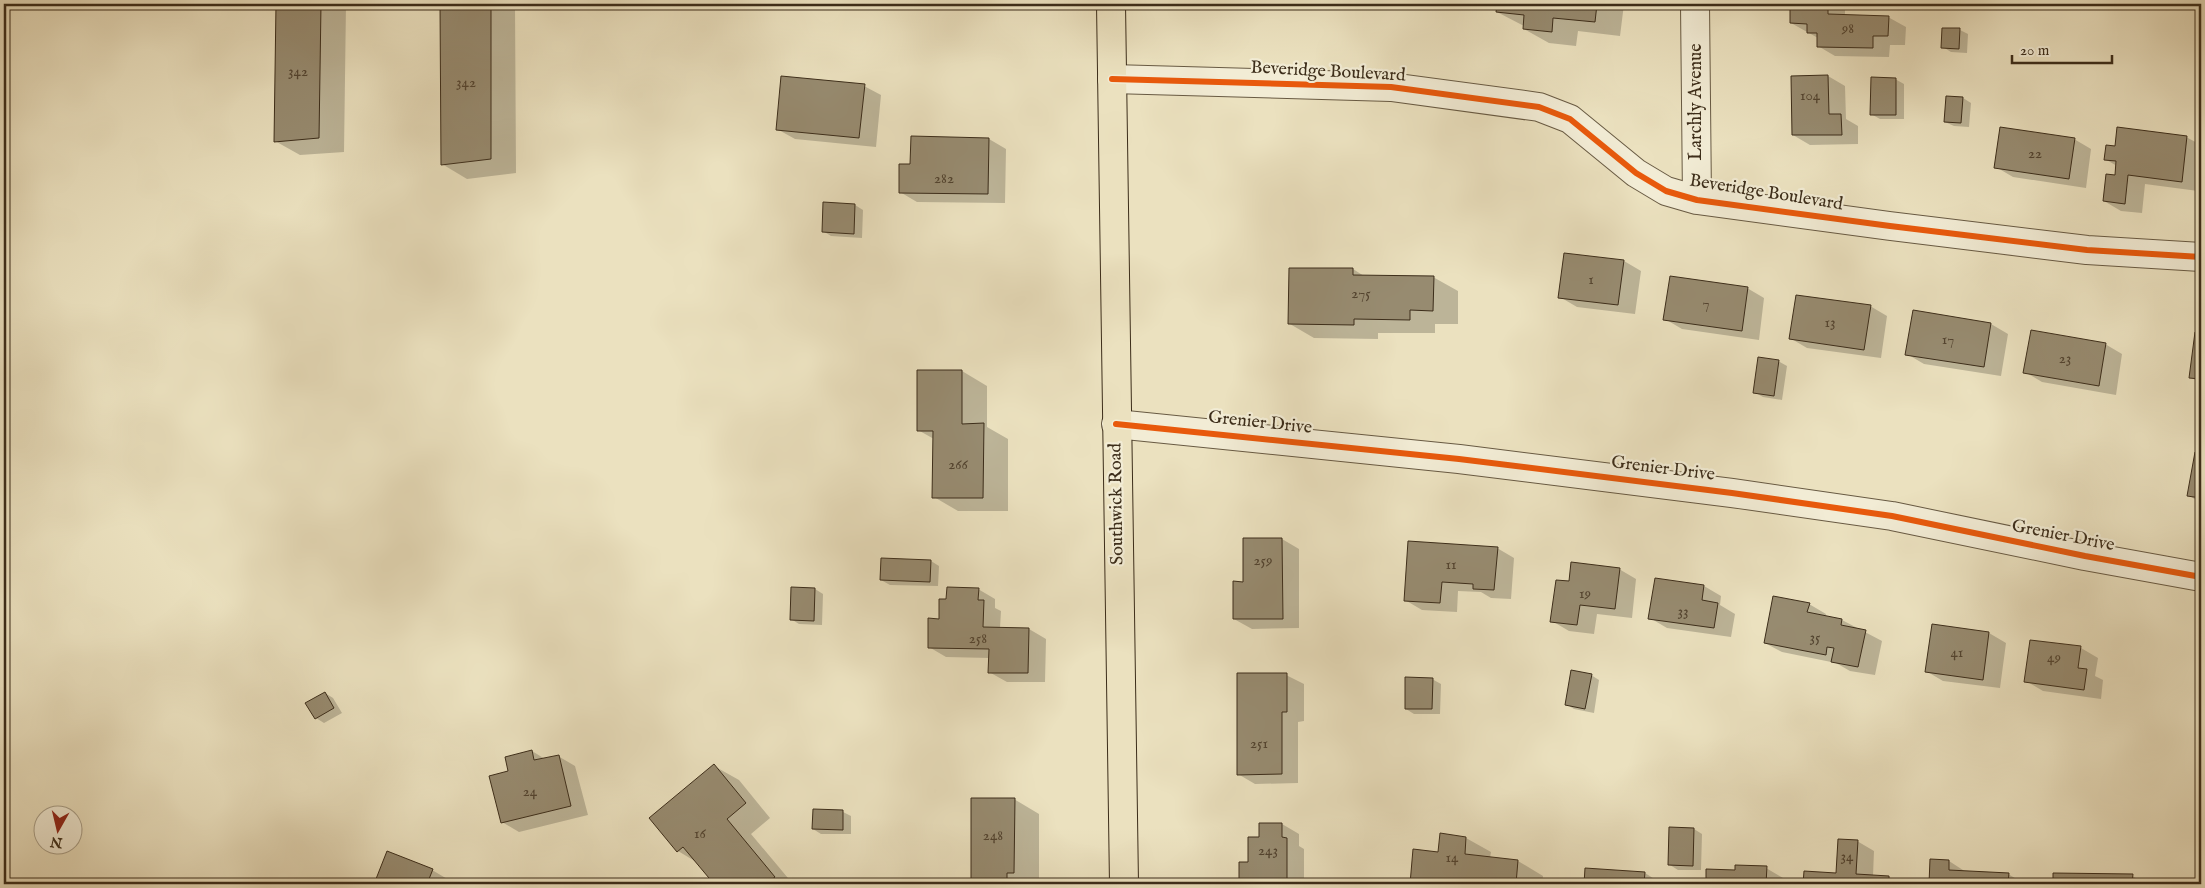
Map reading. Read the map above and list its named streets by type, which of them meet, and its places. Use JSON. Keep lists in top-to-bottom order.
{
  "streets": {
    "highway": ["Southwick Road"],
    "street": ["Beveridge Boulevard", "Larchly Avenue", "Grenier Drive"]
  },
  "crossings": [
    ["Beveridge Boulevard", "Larchly Avenue"],
    ["Beveridge Boulevard", "Southwick Road"],
    ["Grenier Drive", "Southwick Road"]
  ],
  "house_numbers": [
    "98",
    "342",
    "342",
    "104",
    "22",
    "282",
    "1",
    "275",
    "7",
    "13",
    "17",
    "23",
    "266",
    "259",
    "11",
    "19",
    "33",
    "35",
    "258",
    "41",
    "49",
    "251",
    "24",
    "16",
    "248",
    "243",
    "34",
    "14"
  ],
  "scale_bar": "20 m",
  "north": "bottom"
}
